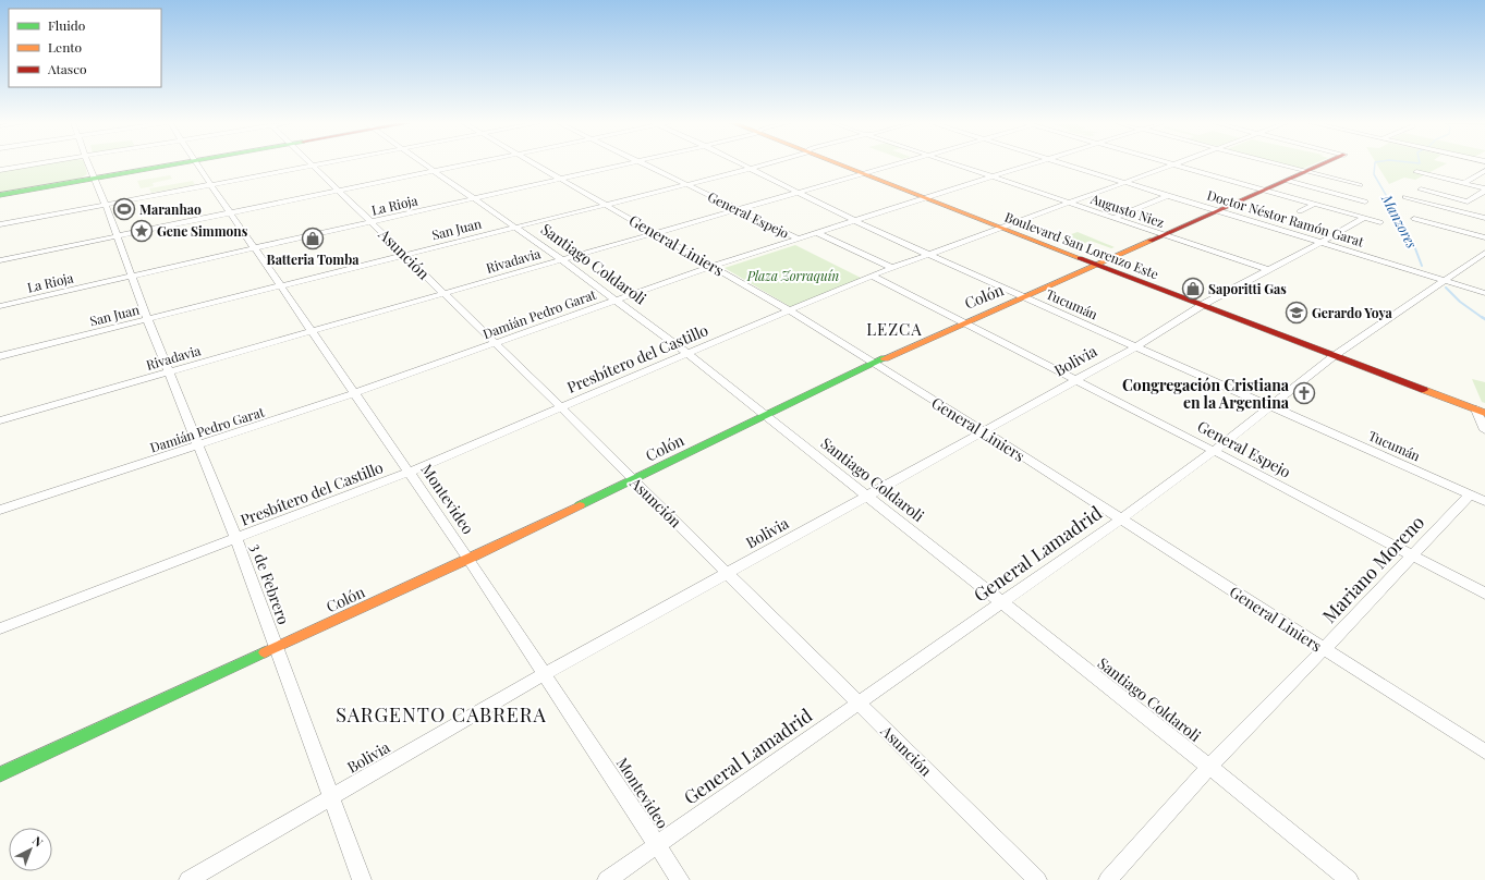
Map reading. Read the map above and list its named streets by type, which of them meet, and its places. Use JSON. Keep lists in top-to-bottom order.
{
  "streets": {
    "street": [
      "La Rioja",
      "Augusto Niez",
      "General Espejo",
      "Doctor Néstor Ramón Garat",
      "San Juan",
      "General Liniers",
      "Boulevard San Lorenzo Este",
      "Asunción",
      "Rivadavia",
      "Santiago Coldaroli",
      "Colón",
      "Tucumán",
      "Damián Pedro Garat",
      "Presbítero del Castillo",
      "Bolivia",
      "Montevideo",
      "General Lamadrid",
      "Mariano Moreno",
      "3 de Febrero"
    ]
  },
  "crossings": [
    ["La Rioja", "General Liniers"],
    ["La Rioja", "Asunción"],
    ["La Rioja", "Santiago Coldaroli"],
    ["La Rioja", "Montevideo"],
    ["La Rioja", "3 de Febrero"],
    ["Augusto Niez", "Colón"],
    ["Augusto Niez", "Damián Pedro Garat"],
    ["Augusto Niez", "Presbítero del Castillo"],
    ["Augusto Niez", "Bolivia"],
    ["General Espejo", "San Juan"],
    ["General Espejo", "Rivadavia"],
    ["General Espejo", "Colón"],
    ["General Espejo", "Damián Pedro Garat"],
    ["General Espejo", "Presbítero del Castillo"],
    ["General Espejo", "Bolivia"],
    ["General Espejo", "General Lamadrid"],
    ["General Espejo", "Mariano Moreno"],
    ["Doctor Néstor Ramón Garat", "Colón"],
    ["Doctor Néstor Ramón Garat", "Presbítero del Castillo"],
    ["Doctor Néstor Ramón Garat", "Bolivia"],
    ["Doctor Néstor Ramón Garat", "General Lamadrid"],
    ["San Juan", "General Liniers"],
    ["San Juan", "Asunción"],
    ["San Juan", "Santiago Coldaroli"],
    ["San Juan", "Tucumán"],
    ["San Juan", "Montevideo"],
    ["San Juan", "3 de Febrero"],
    ["General Liniers", "Rivadavia"],
    ["General Liniers", "Colón"],
    ["General Liniers", "Damián Pedro Garat"],
    ["General Liniers", "Presbítero del Castillo"],
    ["General Liniers", "Bolivia"],
    ["General Liniers", "General Lamadrid"],
    ["General Liniers", "Mariano Moreno"],
    ["Boulevard San Lorenzo Este", "Rivadavia"],
    ["Boulevard San Lorenzo Este", "Colón"],
    ["Boulevard San Lorenzo Este", "Damián Pedro Garat"],
    ["Boulevard San Lorenzo Este", "Presbítero del Castillo"],
    ["Boulevard San Lorenzo Este", "Bolivia"],
    ["Boulevard San Lorenzo Este", "General Lamadrid"],
    ["Asunción", "Rivadavia"],
    ["Asunción", "Colón"],
    ["Asunción", "Damián Pedro Garat"],
    ["Asunción", "Presbítero del Castillo"],
    ["Asunción", "Bolivia"],
    ["Asunción", "General Lamadrid"],
    ["Rivadavia", "Santiago Coldaroli"],
    ["Rivadavia", "Tucumán"],
    ["Rivadavia", "Montevideo"],
    ["Rivadavia", "3 de Febrero"],
    ["Santiago Coldaroli", "Colón"],
    ["Santiago Coldaroli", "Damián Pedro Garat"],
    ["Santiago Coldaroli", "Presbítero del Castillo"],
    ["Santiago Coldaroli", "Bolivia"],
    ["Santiago Coldaroli", "General Lamadrid"],
    ["Santiago Coldaroli", "Mariano Moreno"],
    ["Colón", "Tucumán"],
    ["Colón", "Montevideo"],
    ["Colón", "3 de Febrero"],
    ["Tucumán", "Damián Pedro Garat"],
    ["Tucumán", "Presbítero del Castillo"],
    ["Tucumán", "Bolivia"],
    ["Tucumán", "General Lamadrid"],
    ["Tucumán", "Mariano Moreno"],
    ["Damián Pedro Garat", "Montevideo"],
    ["Damián Pedro Garat", "3 de Febrero"],
    ["Presbítero del Castillo", "Montevideo"],
    ["Presbítero del Castillo", "3 de Febrero"],
    ["Bolivia", "Montevideo"],
    ["Bolivia", "3 de Febrero"],
    ["Montevideo", "General Lamadrid"]
  ],
  "districts": ["LEZCA", "SARGENTO CABRERA"],
  "water": ["Manzores"],
  "parks": ["Plaza Zorraquín"],
  "places": {
    "sports": ["Maranhao"],
    "place": ["Gene Simmons"],
    "shop": ["Batteria Tomba", "Saporitti Gas"],
    "school or university": ["Gerardo Yoya"],
    "church": ["Congregación Cristiana en la Argentina"]
  },
  "legend": ["Fluido", "Lento", "Atasco"],
  "north": "top right"
}
